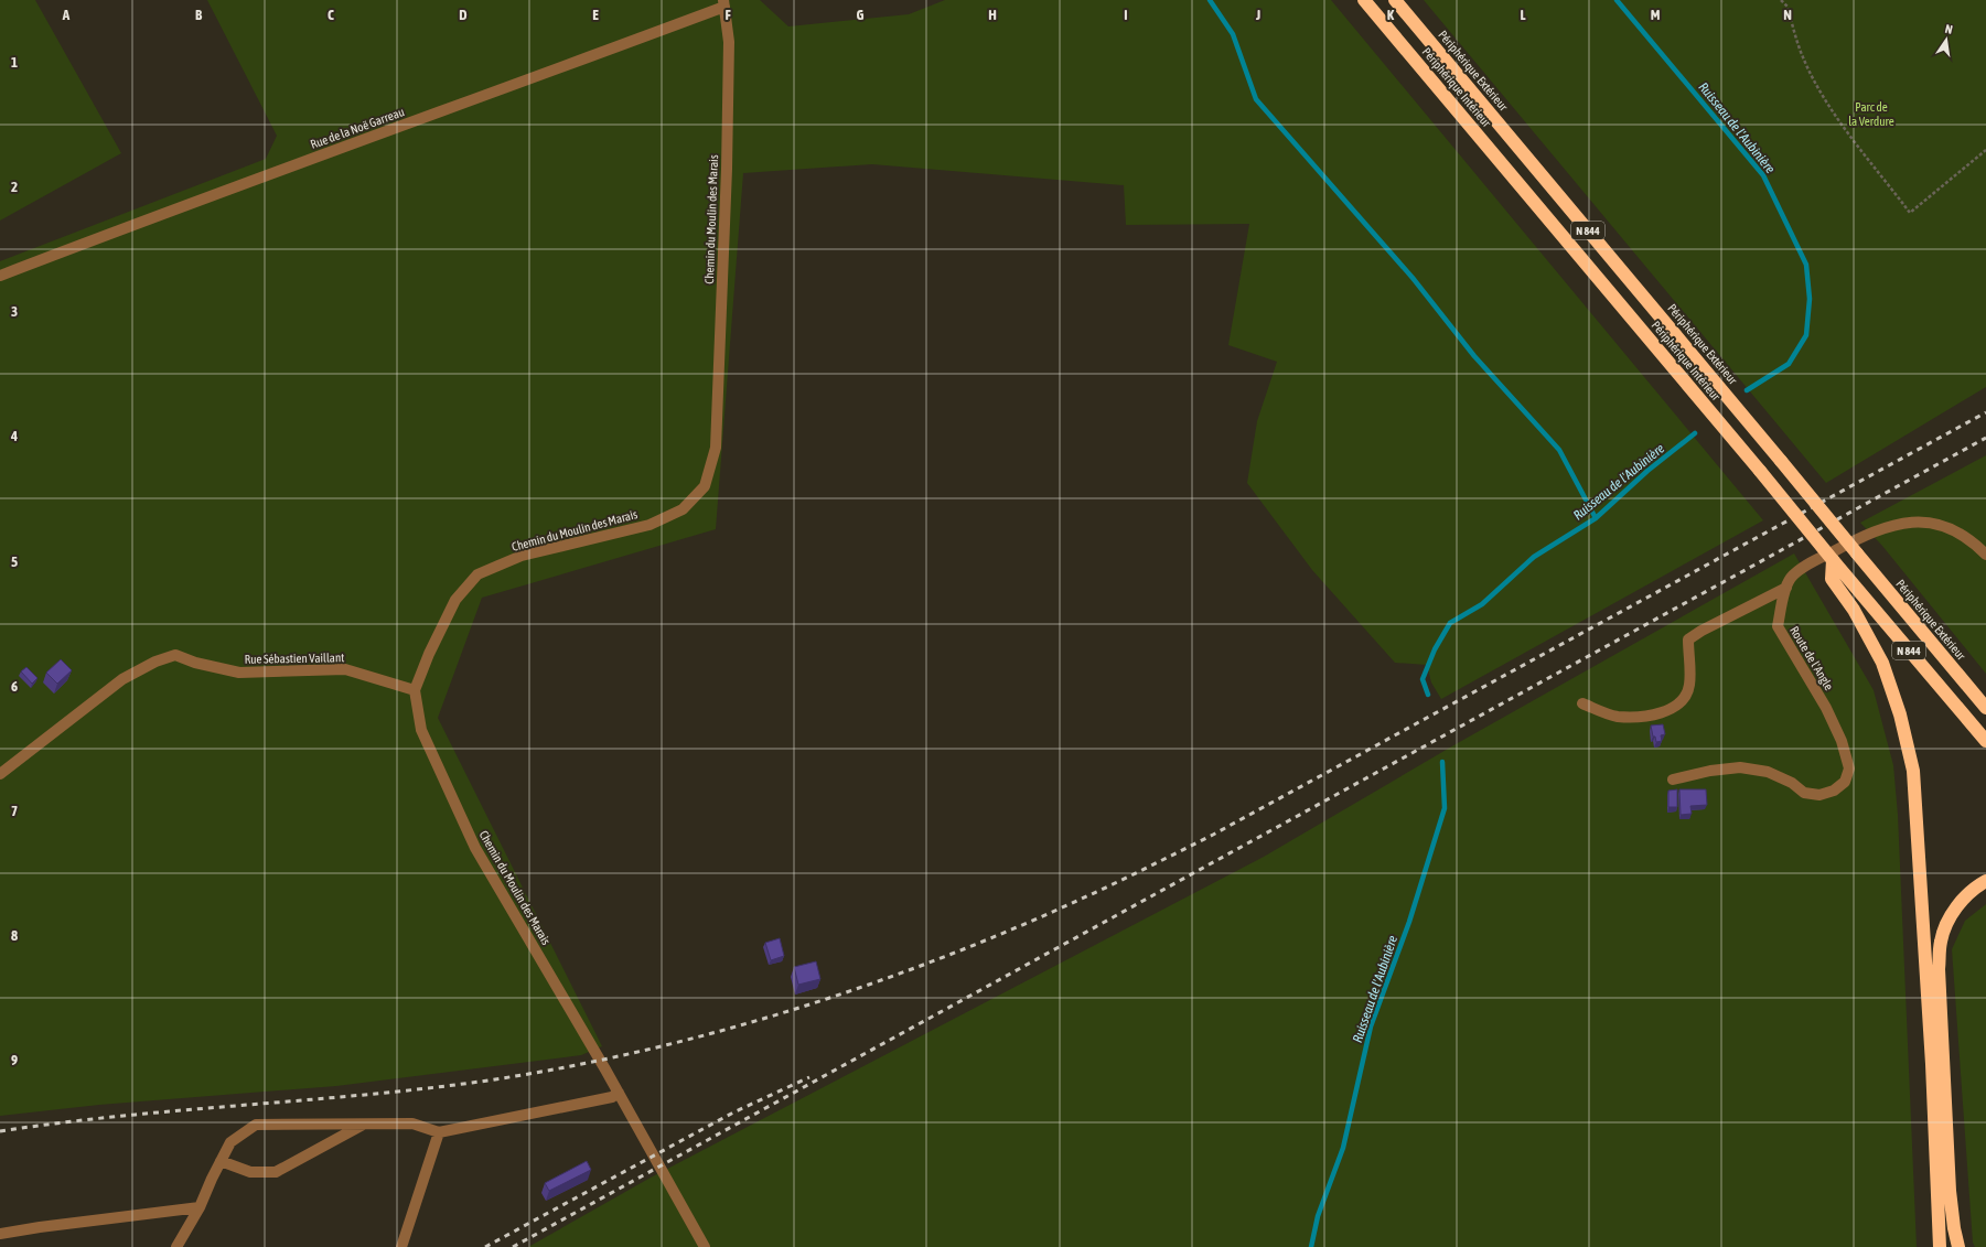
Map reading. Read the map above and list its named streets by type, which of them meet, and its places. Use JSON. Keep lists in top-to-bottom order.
{
  "streets": {
    "highway": ["Périphérique Extérieur", "Périphérique Intérieur", "N 844"],
    "street": [
      "Rue de la Noë Garreau",
      "Chemin du Moulin des Marais",
      "Rue Sébastien Vaillant",
      "Route de l'Angle"
    ]
  },
  "crossings": [
    ["Rue de la Noë Garreau", "Chemin du Moulin des Marais"],
    ["Chemin du Moulin des Marais", "Rue Sébastien Vaillant"]
  ],
  "water": ["Ruisseau de l'Aubinière"],
  "parks": ["Parc de la Verdure"],
  "north": "top",
  "grid": {
    "columns": [
      "A",
      "B",
      "C",
      "D",
      "E",
      "F",
      "G",
      "H",
      "I",
      "J",
      "K",
      "L",
      "M",
      "N"
    ],
    "rows": [
      "1",
      "2",
      "3",
      "4",
      "5",
      "6",
      "7",
      "8",
      "9"
    ]
  }
}
